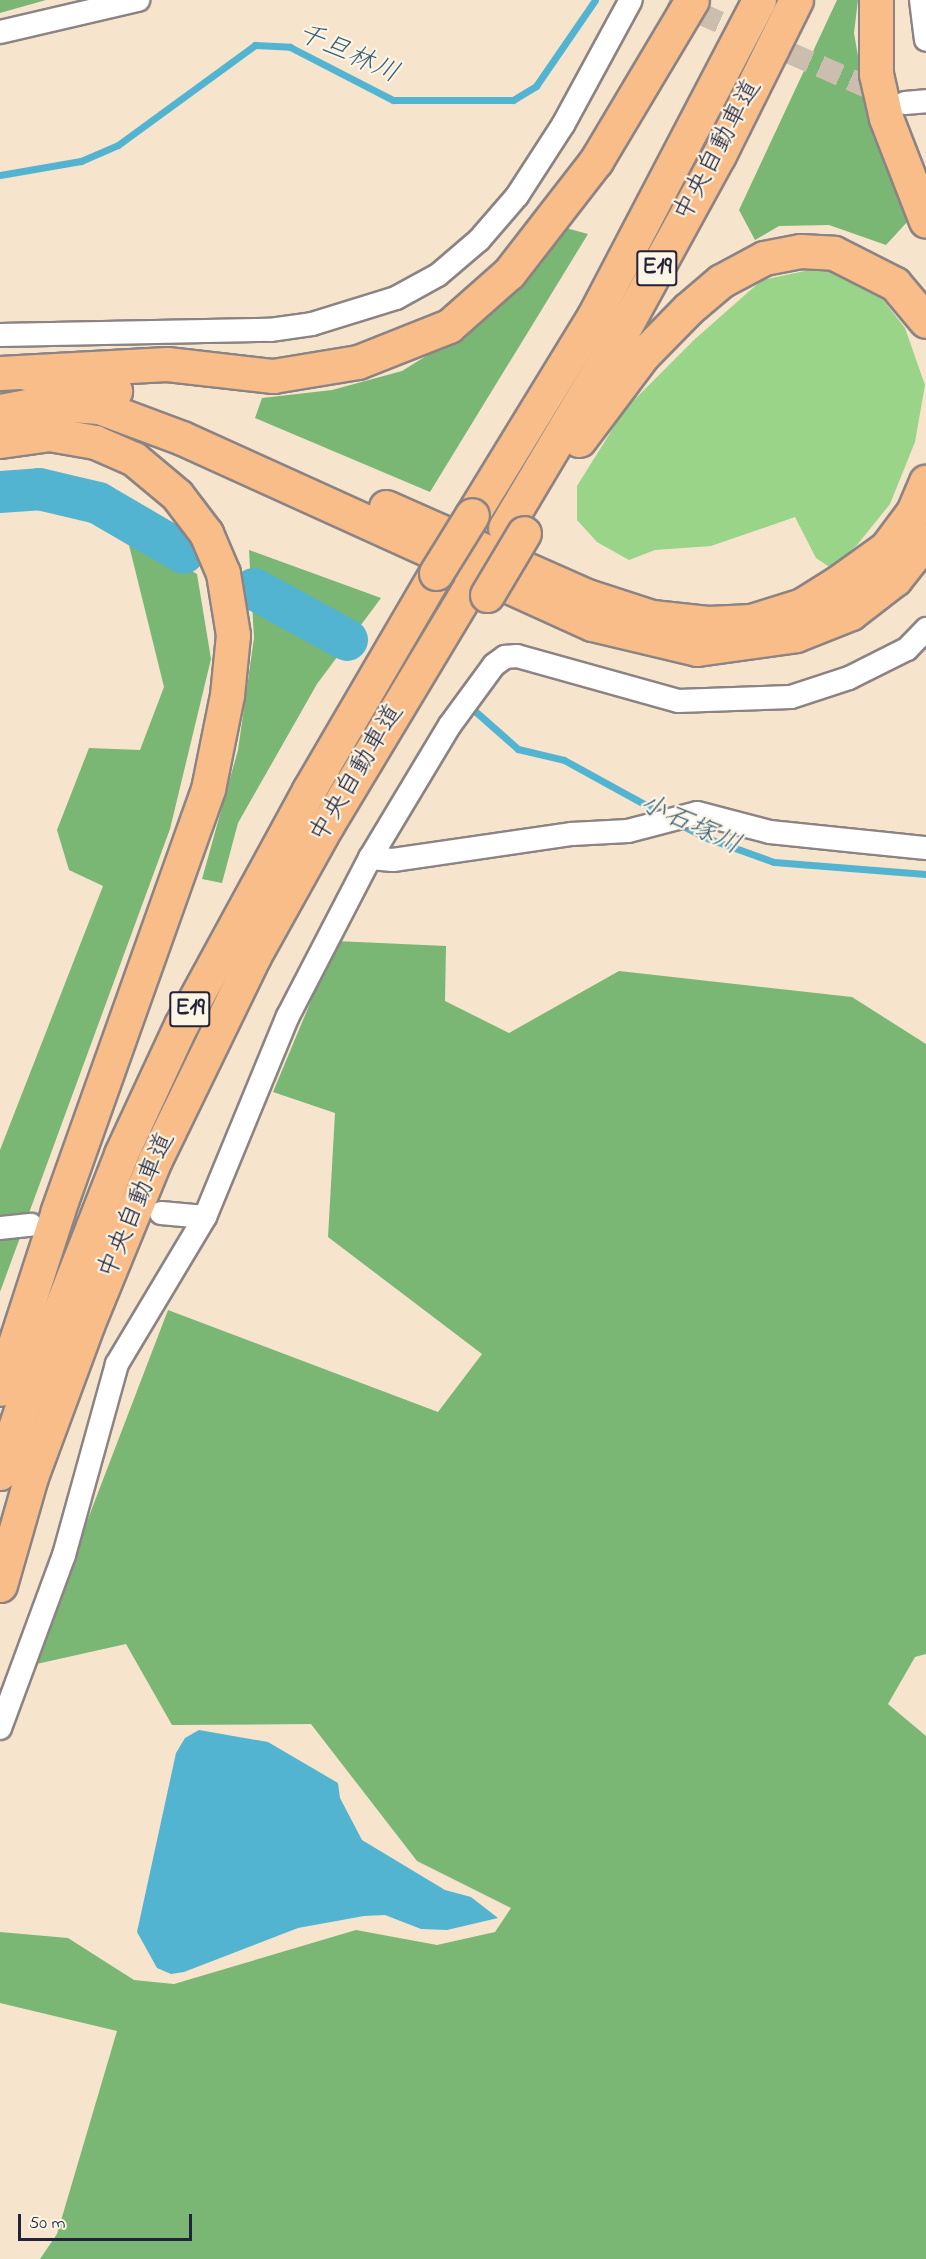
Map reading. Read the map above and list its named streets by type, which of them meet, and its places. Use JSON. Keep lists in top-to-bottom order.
{
  "streets": {
    "highway": ["中央自動車道", "E19"]
  },
  "water": ["千旦林川", "小石塚川"],
  "scale_bar": "50 m"
}
